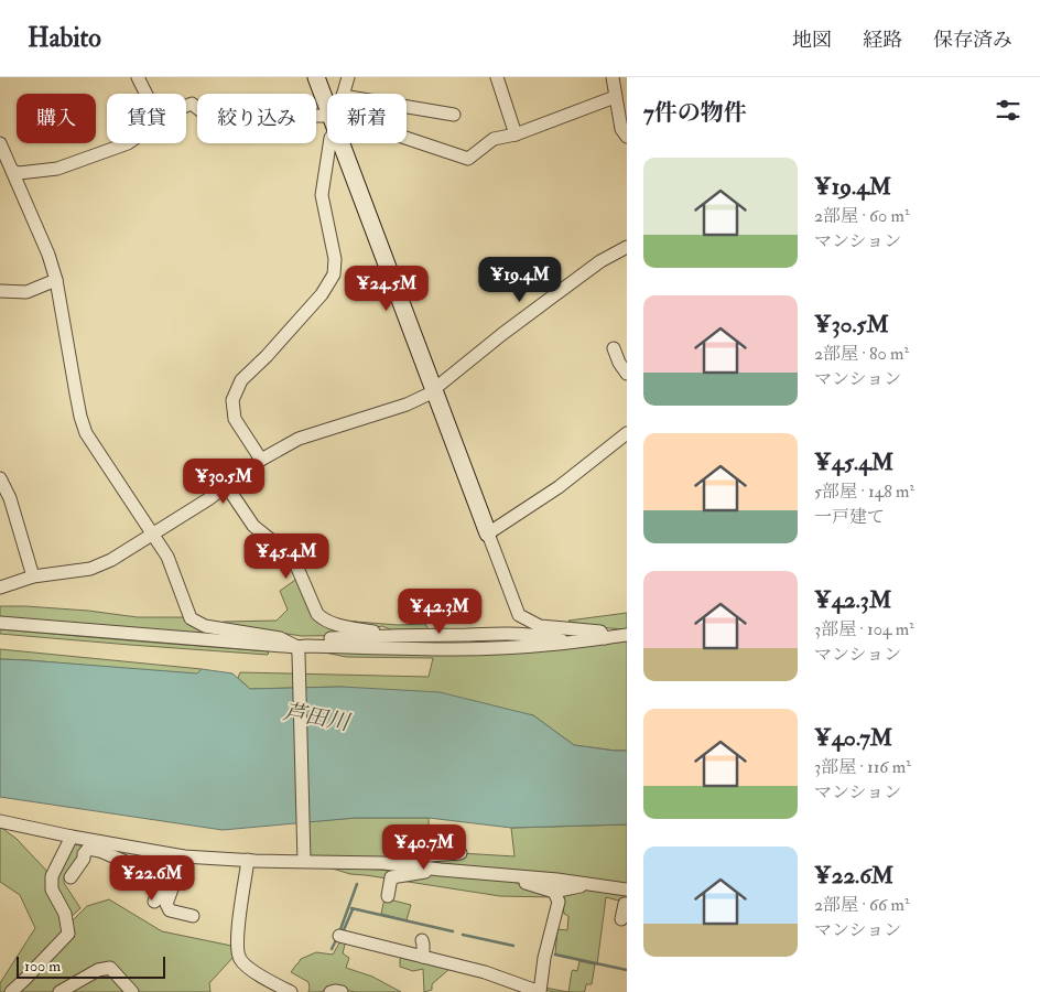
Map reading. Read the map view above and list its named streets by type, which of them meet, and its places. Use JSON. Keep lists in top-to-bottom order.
{
  "water": ["芦田川"],
  "scale_bar": "100 m",
  "page": {
    "header": "Habito",
    "nav": ["地図", "経路", "保存済み"],
    "heading": "7件の物件",
    "chip": [
      "購入",
      "賃貸",
      "絞り込み",
      "新着"
    ],
    "list": [
      {
        "name": "¥19.4M",
        "note": "2部屋 · 60 m² · マンション"
      },
      {
        "name": "¥30.5M",
        "note": "2部屋 · 80 m² · マンション"
      },
      {
        "name": "¥45.4M",
        "note": "5部屋 · 148 m² · 一戸建て"
      },
      {
        "name": "¥42.3M",
        "note": "3部屋 · 104 m² · マンション"
      },
      {
        "name": "¥40.7M",
        "note": "3部屋 · 116 m² · マンション"
      },
      {
        "name": "¥22.6M",
        "note": "2部屋 · 66 m² · マンション"
      }
    ],
    "price": [
      "¥19.4M",
      "¥24.5M",
      "¥30.5M",
      "¥45.4M",
      "¥42.3M",
      "¥40.7M",
      "¥22.6M"
    ],
    "scale": "100 m"
  }
}
